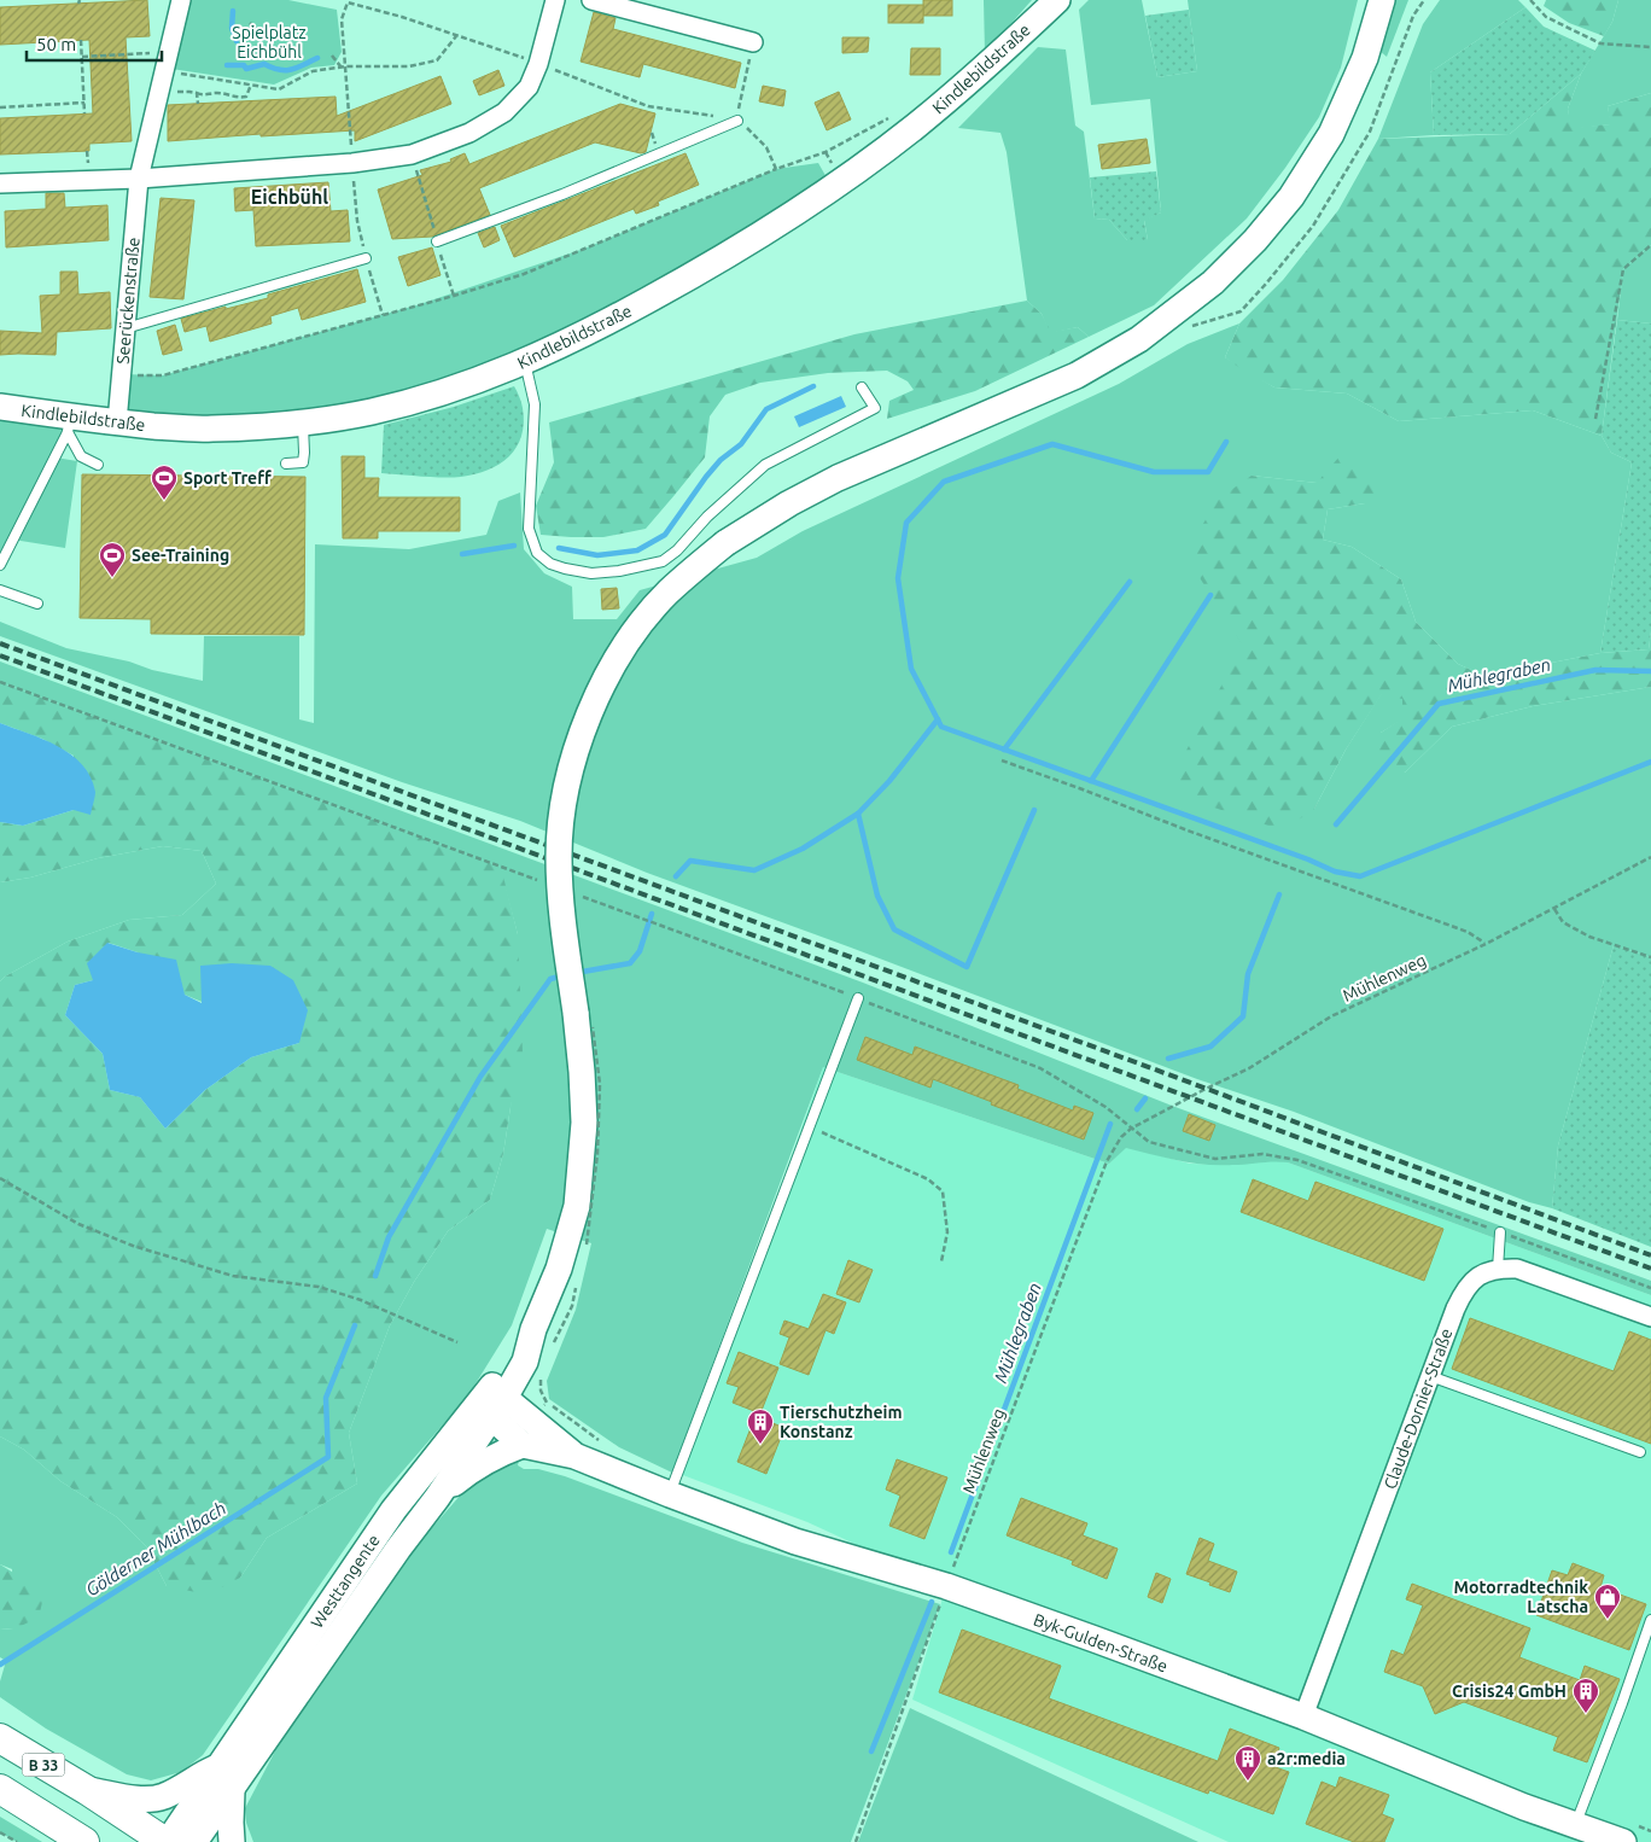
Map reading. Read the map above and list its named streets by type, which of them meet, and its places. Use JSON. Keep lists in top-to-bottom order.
{
  "streets": {
    "main road": [
      "Kindlebildstraße",
      "Westtangente",
      "Byk-Gulden-Straße",
      "B 33"
    ],
    "street": ["Seerückenstraße", "Claude-Dornier-Straße"],
    "path": ["Mühlenweg"]
  },
  "crossings": [
    ["Kindlebildstraße", "Seerückenstraße"],
    ["Mühlenweg", "Byk-Gulden-Straße"],
    ["Claude-Dornier-Straße", "Byk-Gulden-Straße"],
    ["Westtangente", "Byk-Gulden-Straße"],
    ["Westtangente", "B 33"]
  ],
  "districts": ["Eichbühl"],
  "water": ["Mühlegraben", "Gölderner Mühlbach"],
  "parks": ["Spielplatz Eichbühl"],
  "places": {
    "sports": ["Sport Treff", "See-Training"],
    "building": ["Tierschutzheim Konstanz", "Crisis24 GmbH", "a2r:media"],
    "shop": ["Motorradtechnik Latscha"]
  },
  "scale_bar": "50 m"
}
